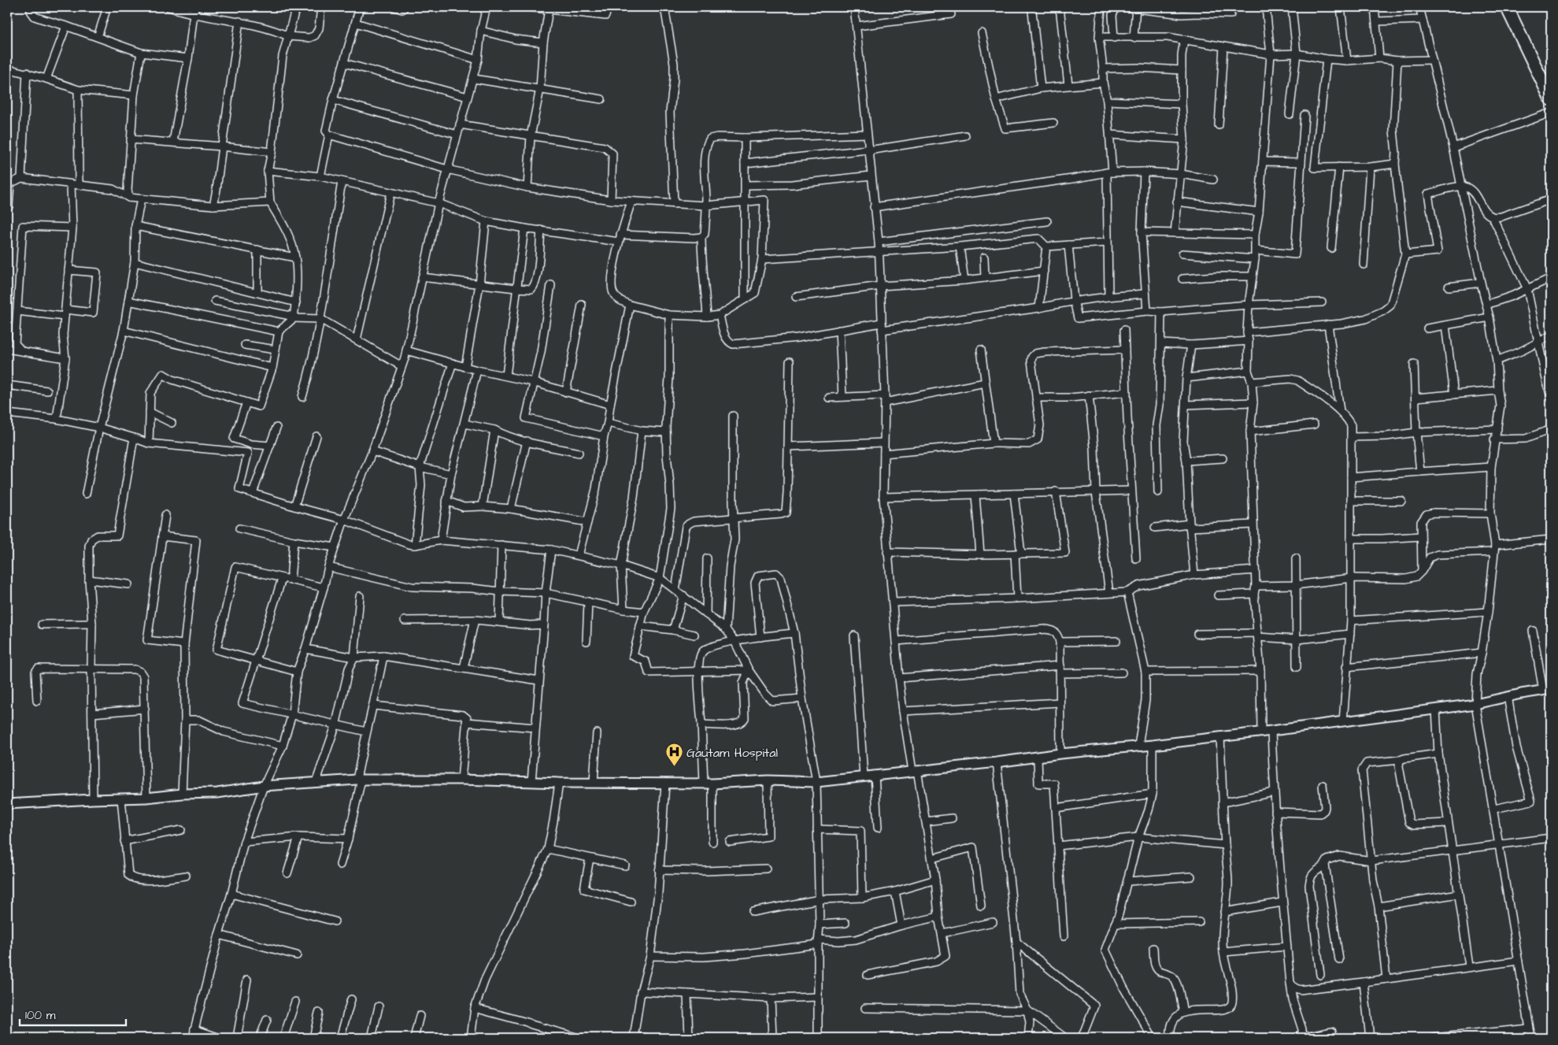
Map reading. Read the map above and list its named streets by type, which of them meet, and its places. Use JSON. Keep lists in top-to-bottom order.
{
  "places": {
    "hospital": ["Gautam Hospital"]
  },
  "scale_bar": "100 m"
}
